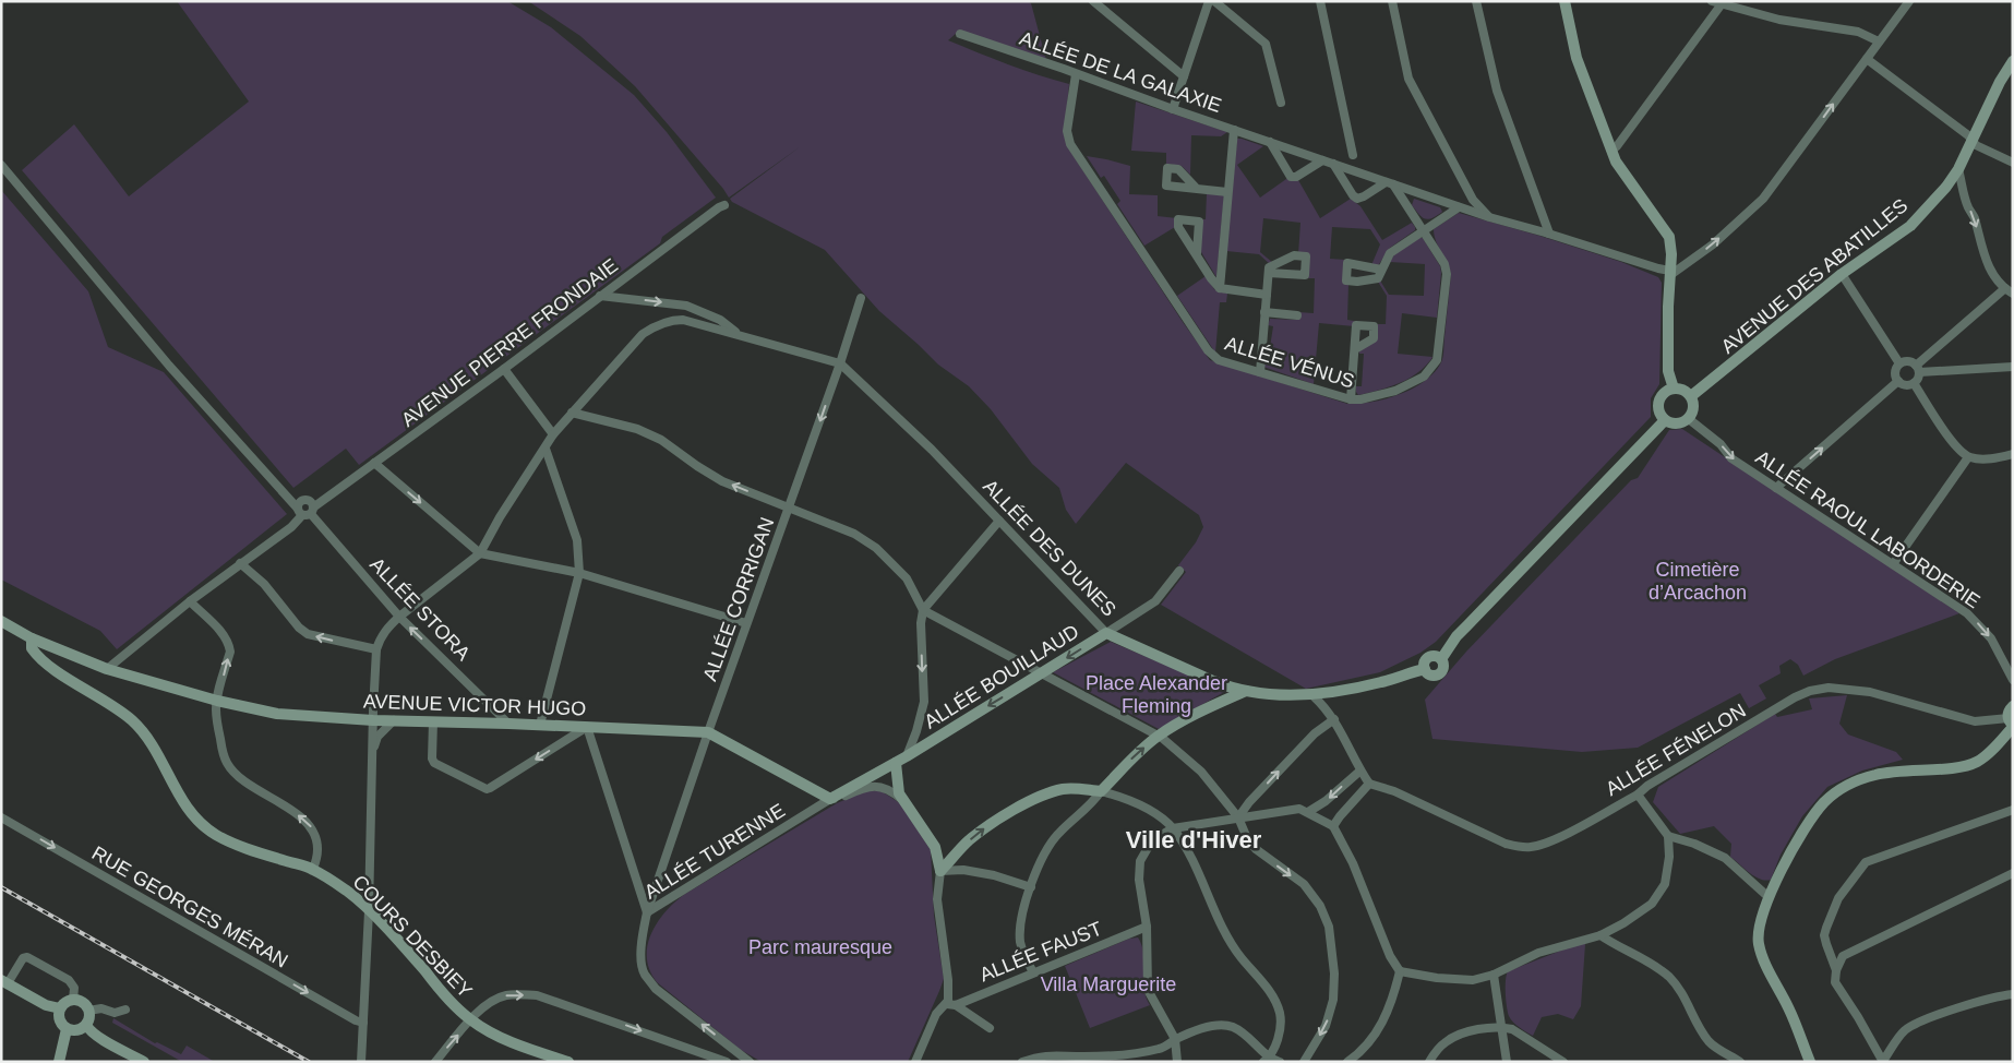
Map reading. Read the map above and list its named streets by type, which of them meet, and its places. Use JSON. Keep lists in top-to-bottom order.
{
  "streets": {
    "street": [
      "ALLÉE DE LA GALAXIE",
      "AVENUE DES ABATILLES",
      "AVENUE PIERRE FRONDAIE",
      "ALLÉE VÉNUS",
      "ALLÉE RAOUL LABORDERIE",
      "ALLÉE DES DUNES",
      "ALLÉE CORRIGAN",
      "ALLÉE STORA",
      "ALLÉE BOUILLAUD",
      "AVENUE VICTOR HUGO",
      "ALLÉE FÉNELON",
      "ALLÉE TURENNE",
      "RUE GEORGES MÉRAN",
      "COURS DESBIEY",
      "ALLÉE FAUST"
    ]
  },
  "crossings": [
    ["ALLÉE DE LA GALAXIE", "ALLÉE VÉNUS"],
    ["AVENUE DES ABATILLES", "ALLÉE RAOUL LABORDERIE"],
    ["AVENUE DES ABATILLES", "ALLÉE DES DUNES"],
    ["AVENUE PIERRE FRONDAIE", "ALLÉE STORA"],
    ["AVENUE PIERRE FRONDAIE", "AVENUE VICTOR HUGO"],
    ["ALLÉE RAOUL LABORDERIE", "ALLÉE DES DUNES"],
    ["ALLÉE DES DUNES", "ALLÉE CORRIGAN"],
    ["ALLÉE DES DUNES", "ALLÉE BOUILLAUD"],
    ["ALLÉE CORRIGAN", "AVENUE VICTOR HUGO"],
    ["ALLÉE CORRIGAN", "ALLÉE TURENNE"],
    ["ALLÉE STORA", "AVENUE VICTOR HUGO"],
    ["ALLÉE BOUILLAUD", "AVENUE VICTOR HUGO"],
    ["ALLÉE BOUILLAUD", "ALLÉE TURENNE"],
    ["AVENUE VICTOR HUGO", "ALLÉE TURENNE"],
    ["AVENUE VICTOR HUGO", "COURS DESBIEY"]
  ],
  "one_way": [
    "ALLÉE RAOUL LABORDERIE",
    "ALLÉE BOUILLAUD",
    "ALLÉE TURENNE",
    "RUE GEORGES MÉRAN"
  ],
  "districts": ["Ville d'Hiver"],
  "parks": [
    "Cimetière d’Arcachon",
    "Place Alexander Fleming",
    "Parc mauresque",
    "Villa Marguerite"
  ]
}
